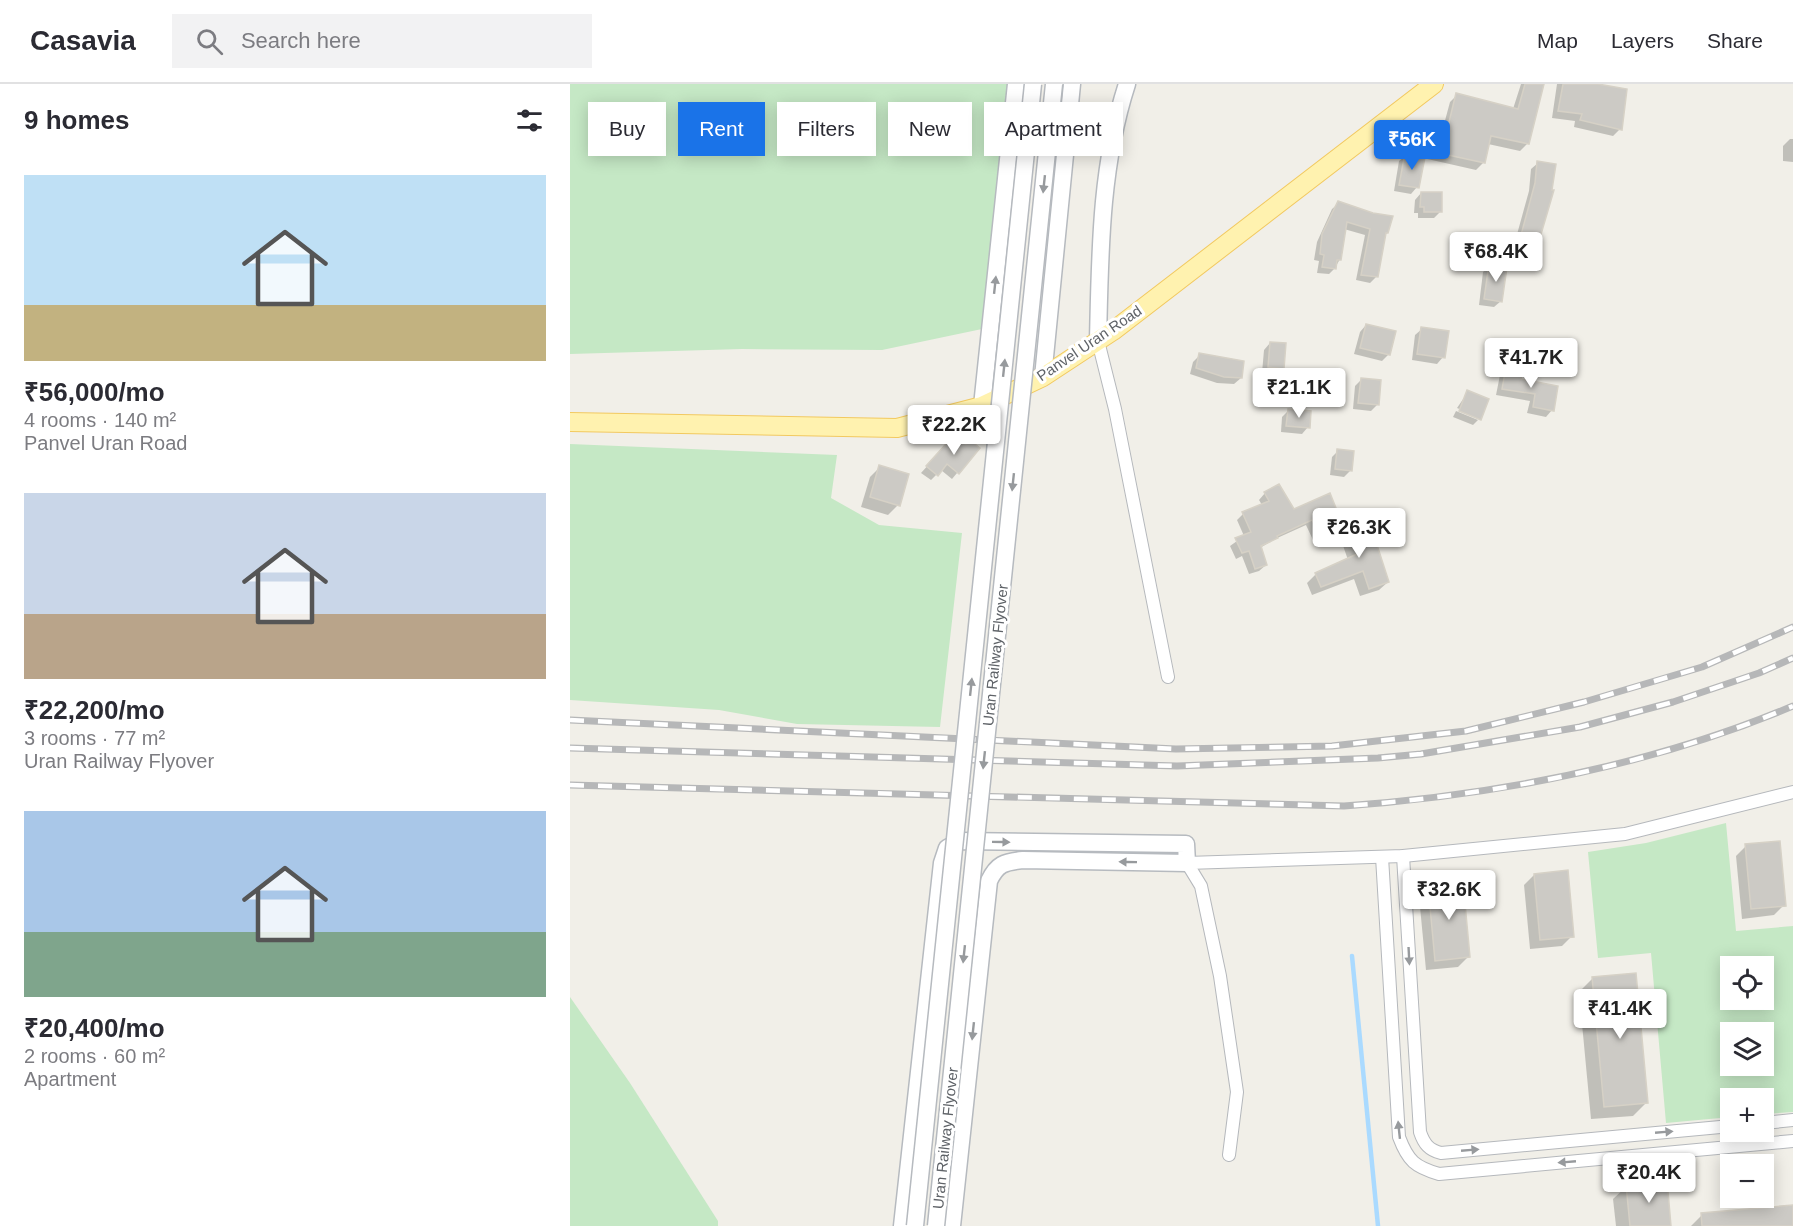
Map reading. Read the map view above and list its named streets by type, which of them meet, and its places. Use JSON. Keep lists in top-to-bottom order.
{
  "streets": {
    "main road": ["Panvel Uran Road", "Uran Railway Flyover"]
  },
  "page": {
    "header": "Casavia",
    "search": "Search here",
    "nav": ["Map", "Layers", "Share"],
    "heading": "9 homes",
    "chip": [
      "Buy",
      "Rent",
      "Filters",
      "New",
      "Apartment"
    ],
    "price": [
      "₹56K",
      "₹68.4K",
      "₹41.7K",
      "₹21.1K",
      "₹22.2K",
      "₹26.3K",
      "₹32.6K",
      "₹41.4K",
      "₹20.4K"
    ],
    "list": [
      {
        "name": "₹56,000/mo",
        "note": "4 rooms · 140 m² · Panvel Uran Road"
      },
      {
        "name": "₹22,200/mo",
        "note": "3 rooms · 77 m² · Uran Railway Flyover"
      },
      {
        "name": "₹20,400/mo",
        "note": "2 rooms · 60 m² · Apartment"
      }
    ],
    "map_buttons": ["+", "−"]
  }
}
